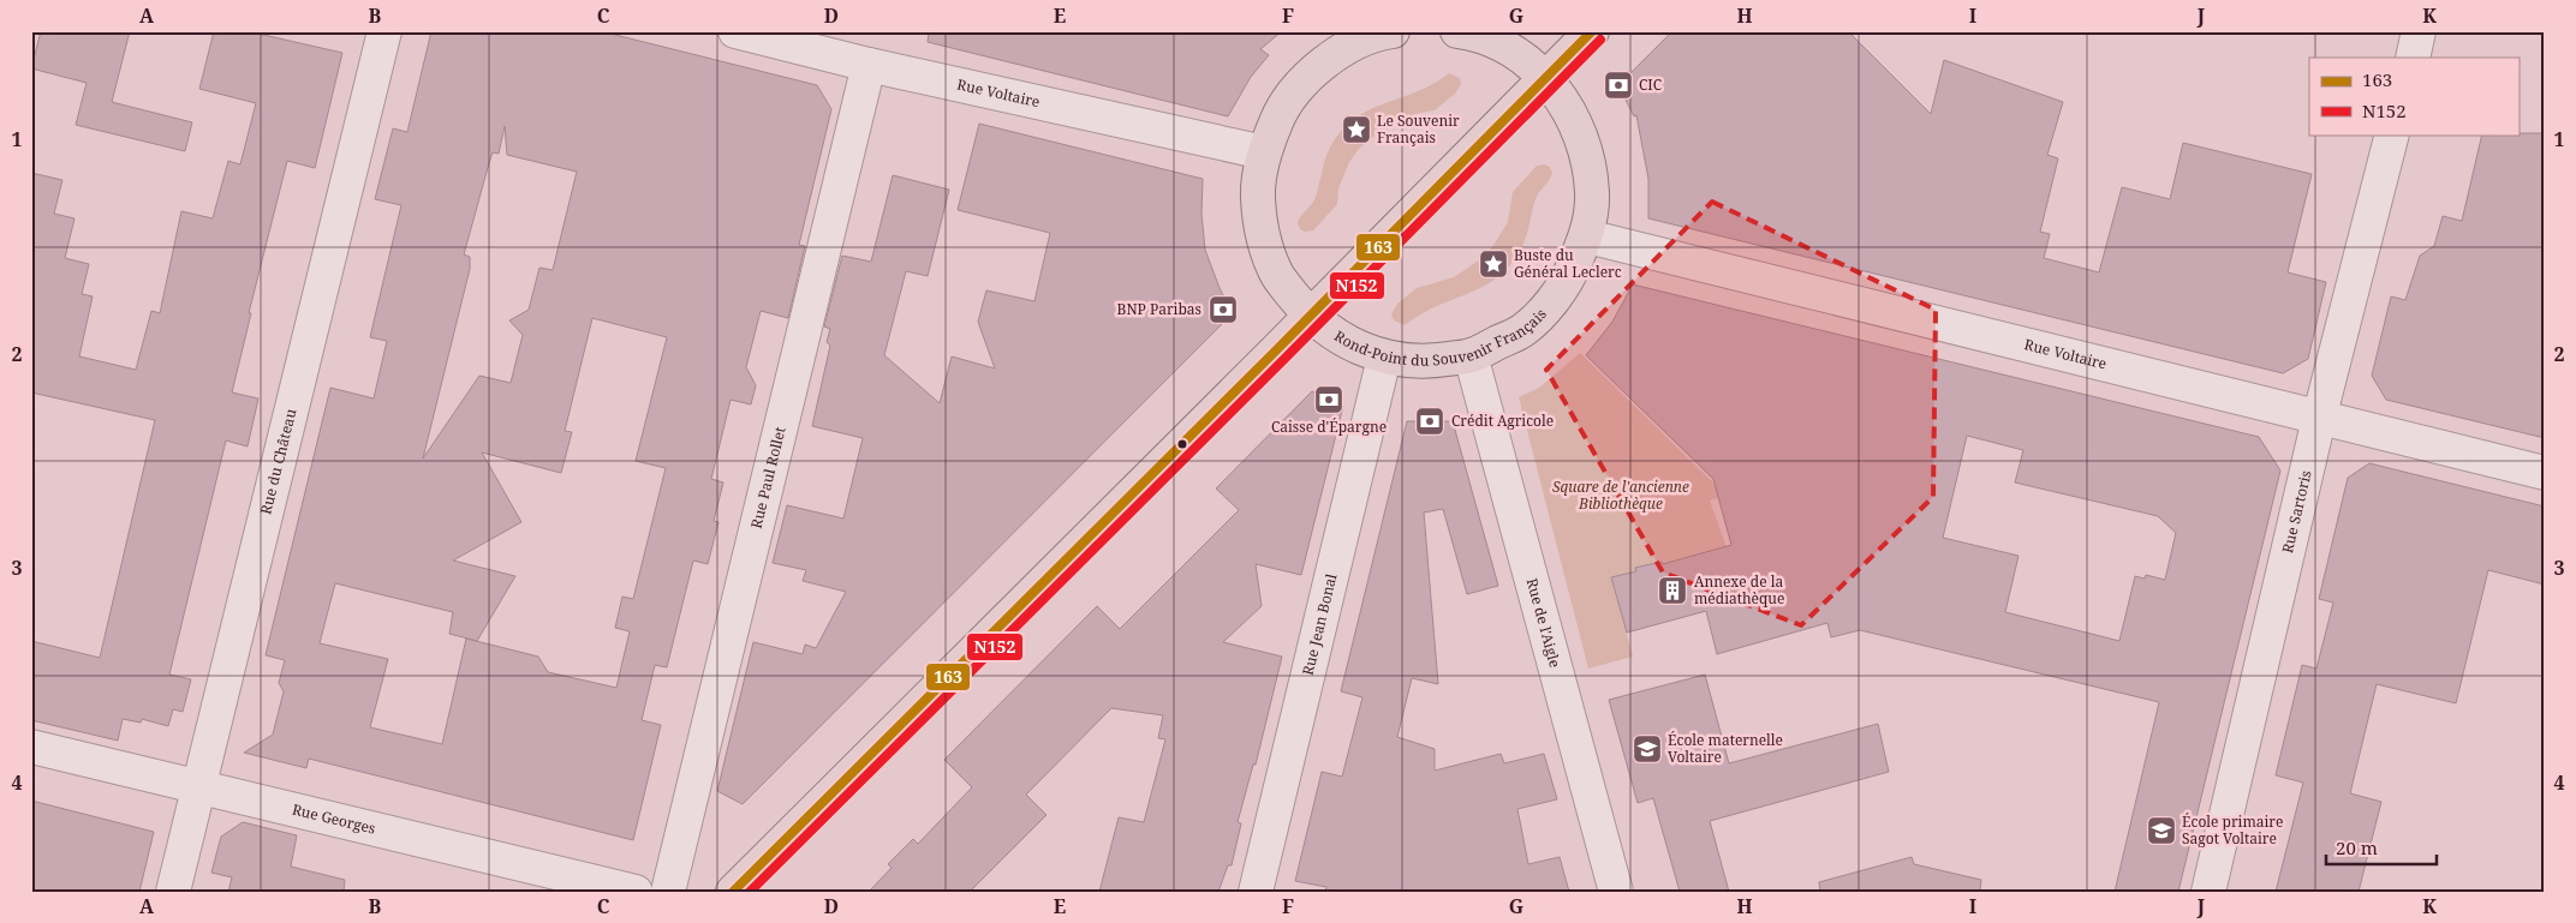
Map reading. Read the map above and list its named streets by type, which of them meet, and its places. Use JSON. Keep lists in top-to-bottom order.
{
  "streets": {
    "main road": ["Rond-Point du Souvenir Français"],
    "street": [
      "Rue Voltaire",
      "Rue du Château",
      "Rue Paul Rollet",
      "Rue Sartoris",
      "Rue Jean Bonal",
      "Rue de l'Aigle",
      "Rue Georges"
    ]
  },
  "crossings": [
    ["Rue Voltaire", "Rond-Point du Souvenir Français"],
    ["Rue Voltaire", "Rue Paul Rollet"],
    ["Rue Voltaire", "Rue Sartoris"],
    ["Rond-Point du Souvenir Français", "Rue Jean Bonal"],
    ["Rond-Point du Souvenir Français", "Rue de l'Aigle"],
    ["Rue du Château", "Rue Georges"]
  ],
  "parks": ["Square de l'ancienne Bibliothèque"],
  "places": {
    "bank": [
      "CIC",
      "BNP Paribas",
      "Caisse d'Épargne",
      "Crédit Agricole"
    ],
    "place": ["Le Souvenir Français", "Buste du Général Leclerc"],
    "building": ["Annexe de la médiathèque"],
    "school or university": ["École maternelle Voltaire", "École primaire Sagot Voltaire"]
  },
  "lines": ["transit line 163", "transit line N152"],
  "legend": ["163", "N152"],
  "scale_bar": "20 m",
  "grid": {
    "columns": [
      "A",
      "B",
      "C",
      "D",
      "E",
      "F",
      "G",
      "H",
      "I",
      "J",
      "K"
    ],
    "rows": [
      "1",
      "2",
      "3",
      "4"
    ]
  }
}
